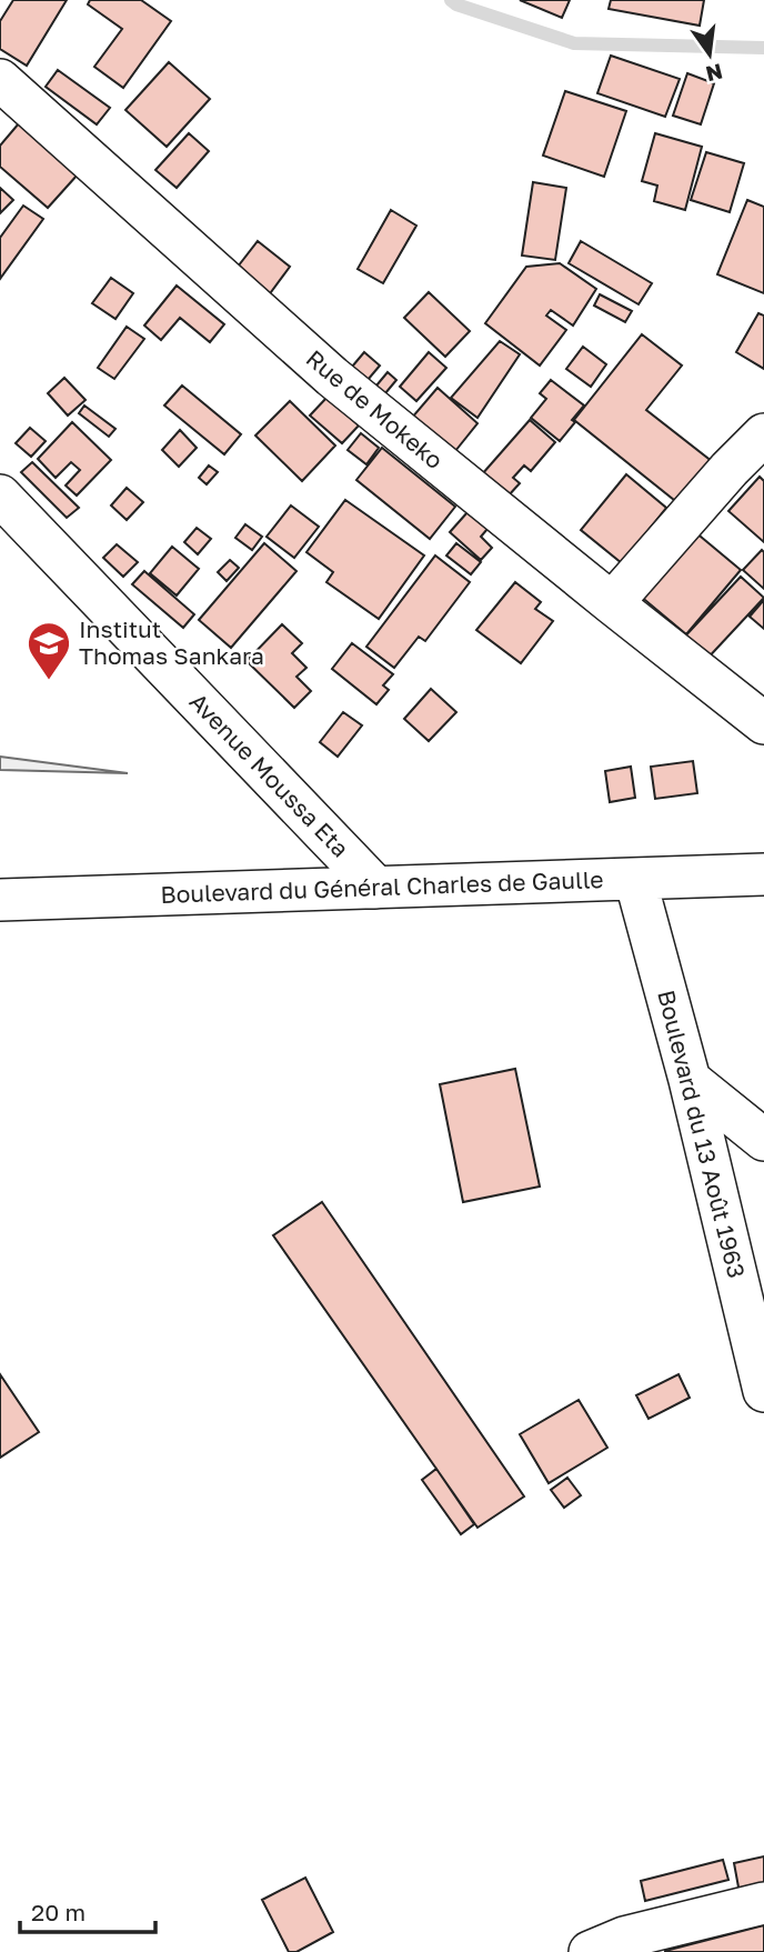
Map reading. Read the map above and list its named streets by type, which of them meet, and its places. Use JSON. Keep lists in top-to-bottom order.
{
  "streets": {
    "street": [
      "Rue de Mokeko",
      "Avenue Moussa Eta",
      "Boulevard du Général Charles de Gaulle",
      "Boulevard du 13 Août 1963"
    ]
  },
  "crossings": [
    ["Avenue Moussa Eta", "Boulevard du Général Charles de Gaulle"],
    ["Boulevard du Général Charles de Gaulle", "Boulevard du 13 Août 1963"]
  ],
  "places": {
    "school or university": ["Institut Thomas Sankara"]
  },
  "scale_bar": "20 m",
  "north": "bottom"
}
